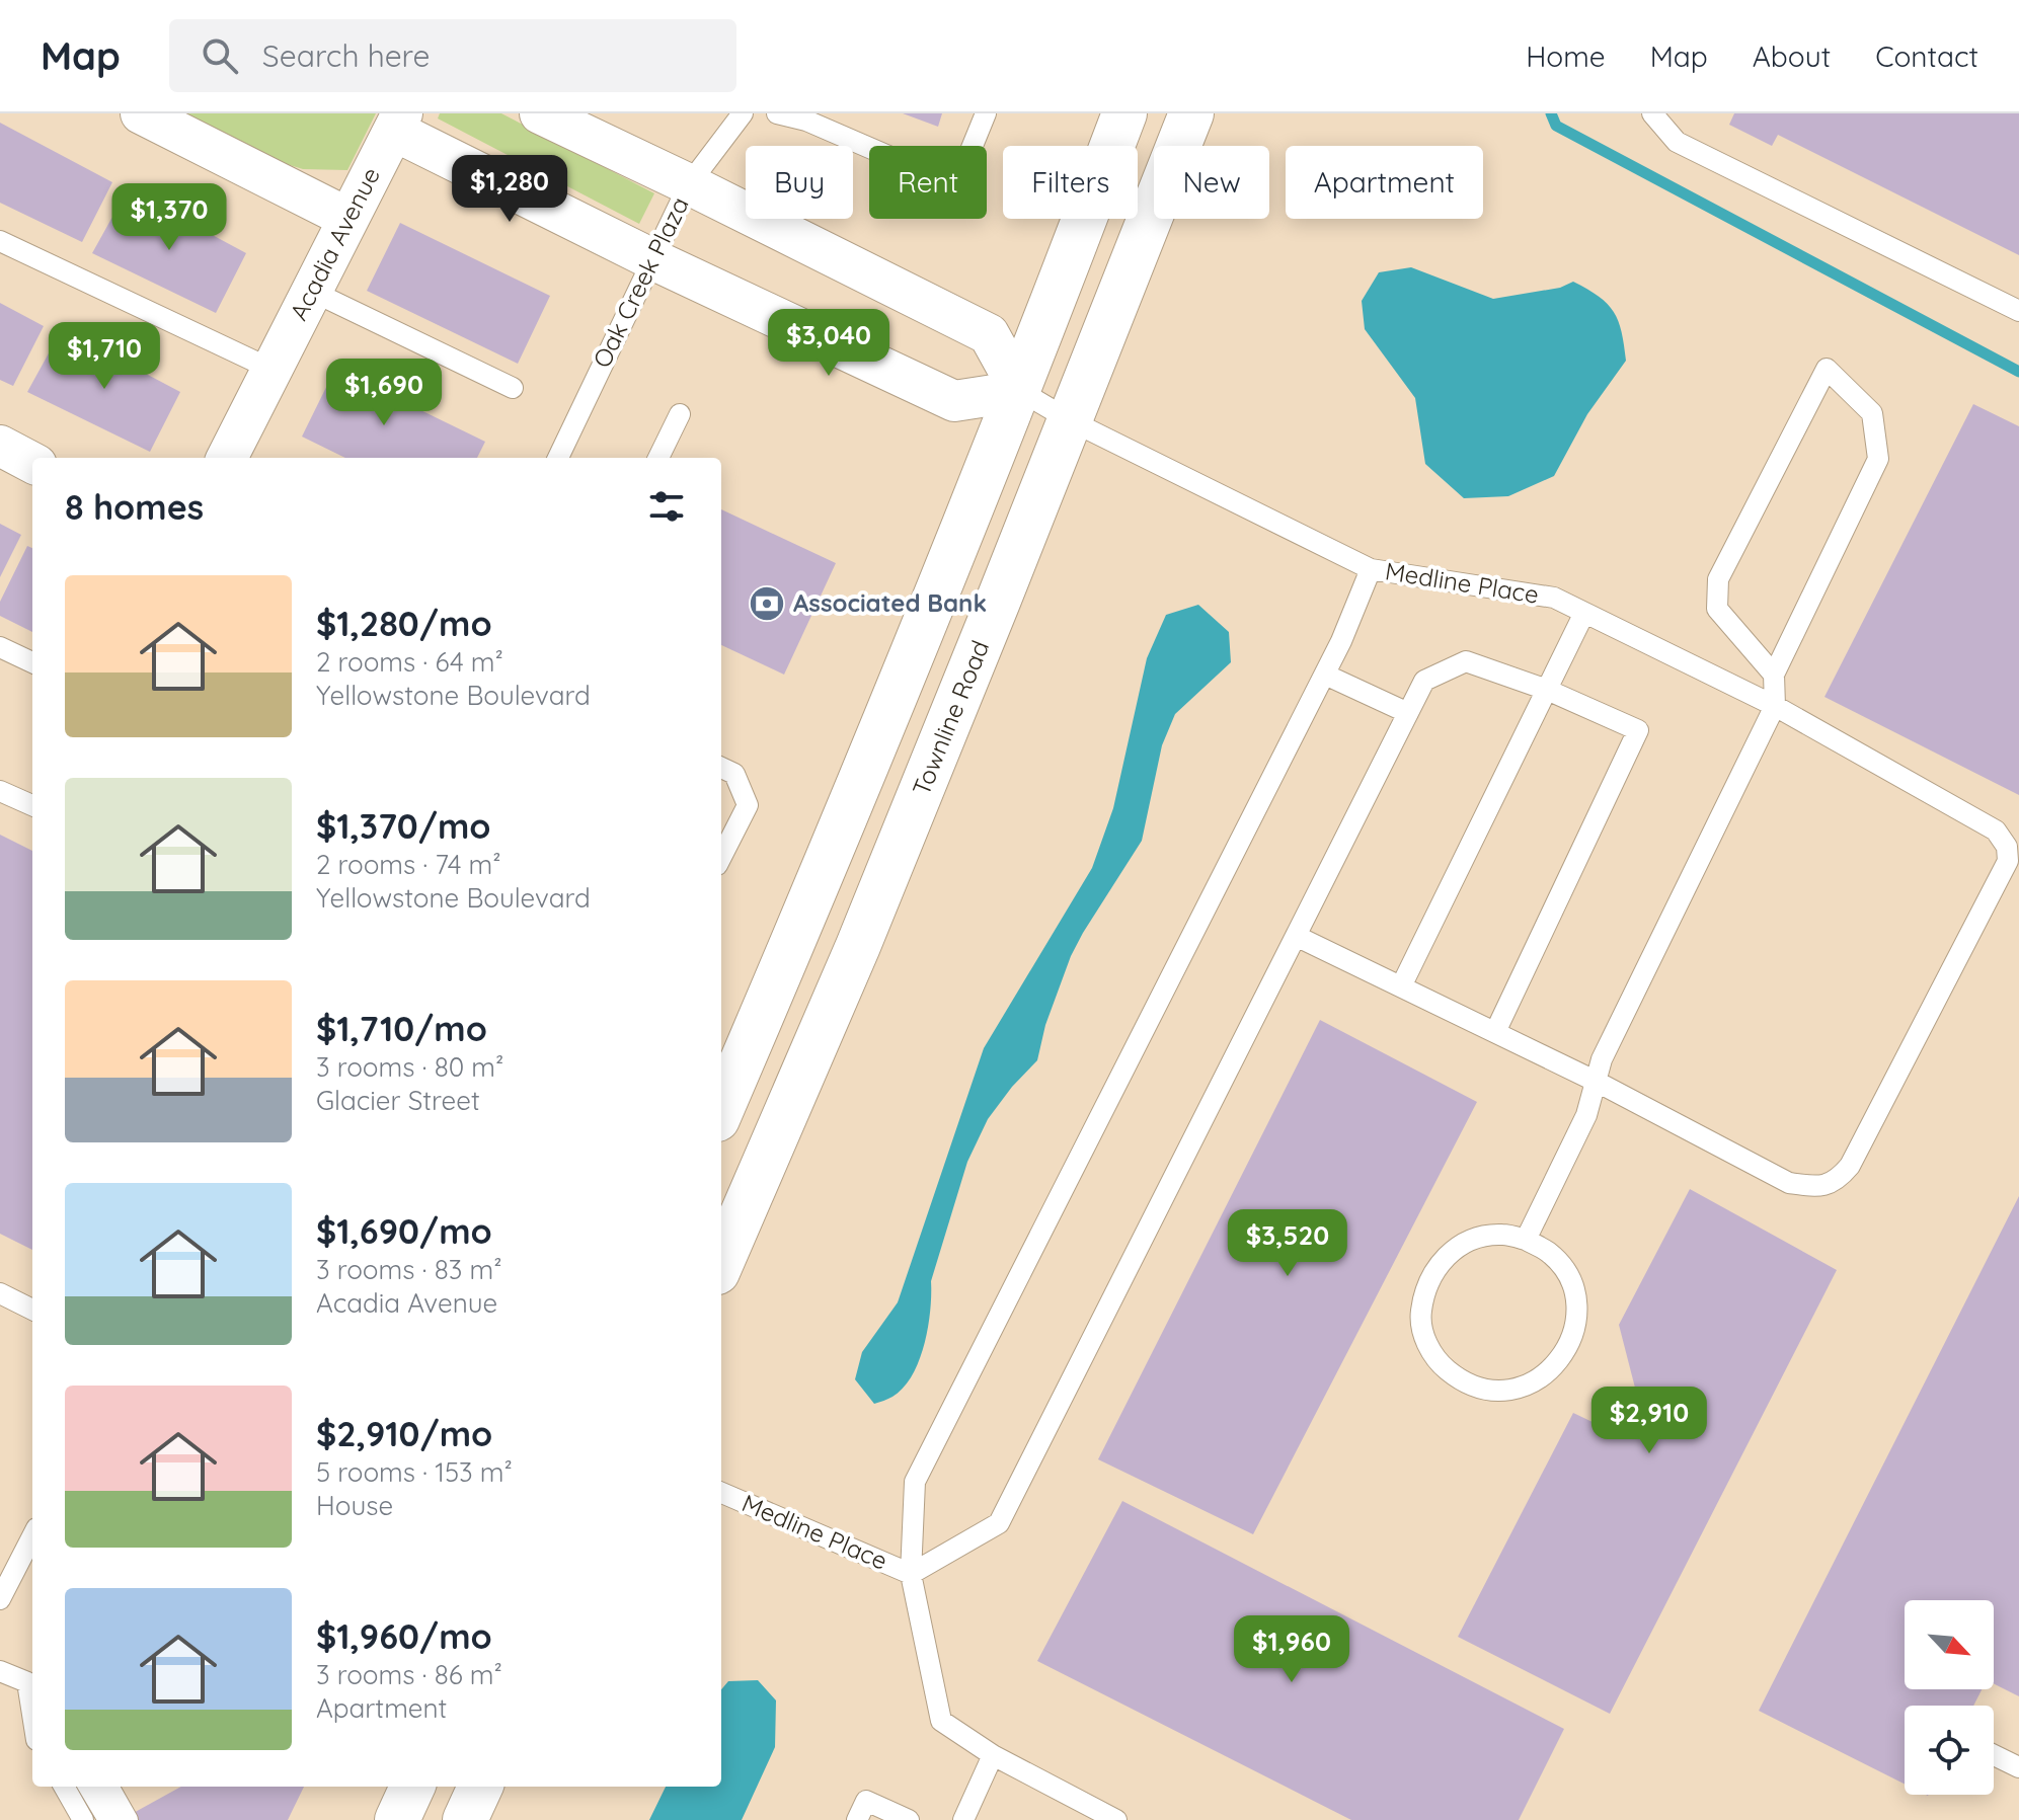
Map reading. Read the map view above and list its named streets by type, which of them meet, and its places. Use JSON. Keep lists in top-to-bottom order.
{
  "streets": {
    "main road": ["Townline Road"],
    "street": ["Acadia Avenue"],
    "lane": ["Oak Creek Plaza", "Medline Place"]
  },
  "crossings": [
    ["Medline Place", "Townline Road"]
  ],
  "places": {
    "bank": ["Associated Bank"]
  },
  "north": "bottom right",
  "page": {
    "header": "Map",
    "search": "Search here",
    "nav": [
      "Home",
      "Map",
      "About",
      "Contact"
    ],
    "chip": [
      "Buy",
      "Rent",
      "Filters",
      "New",
      "Apartment"
    ],
    "price": [
      "$1,280",
      "$1,370",
      "$3,040",
      "$1,710",
      "$1,690",
      "$3,520",
      "$2,910",
      "$1,960"
    ],
    "heading": "8 homes",
    "list": [
      {
        "name": "$1,280/mo",
        "note": "2 rooms · 64 m² · Yellowstone Boulevard"
      },
      {
        "name": "$1,370/mo",
        "note": "2 rooms · 74 m² · Yellowstone Boulevard"
      },
      {
        "name": "$1,710/mo",
        "note": "3 rooms · 80 m² · Glacier Street"
      },
      {
        "name": "$1,690/mo",
        "note": "3 rooms · 83 m² · Acadia Avenue"
      },
      {
        "name": "$2,910/mo",
        "note": "5 rooms · 153 m² · House"
      },
      {
        "name": "$1,960/mo",
        "note": "3 rooms · 86 m² · Apartment"
      }
    ]
  }
}
